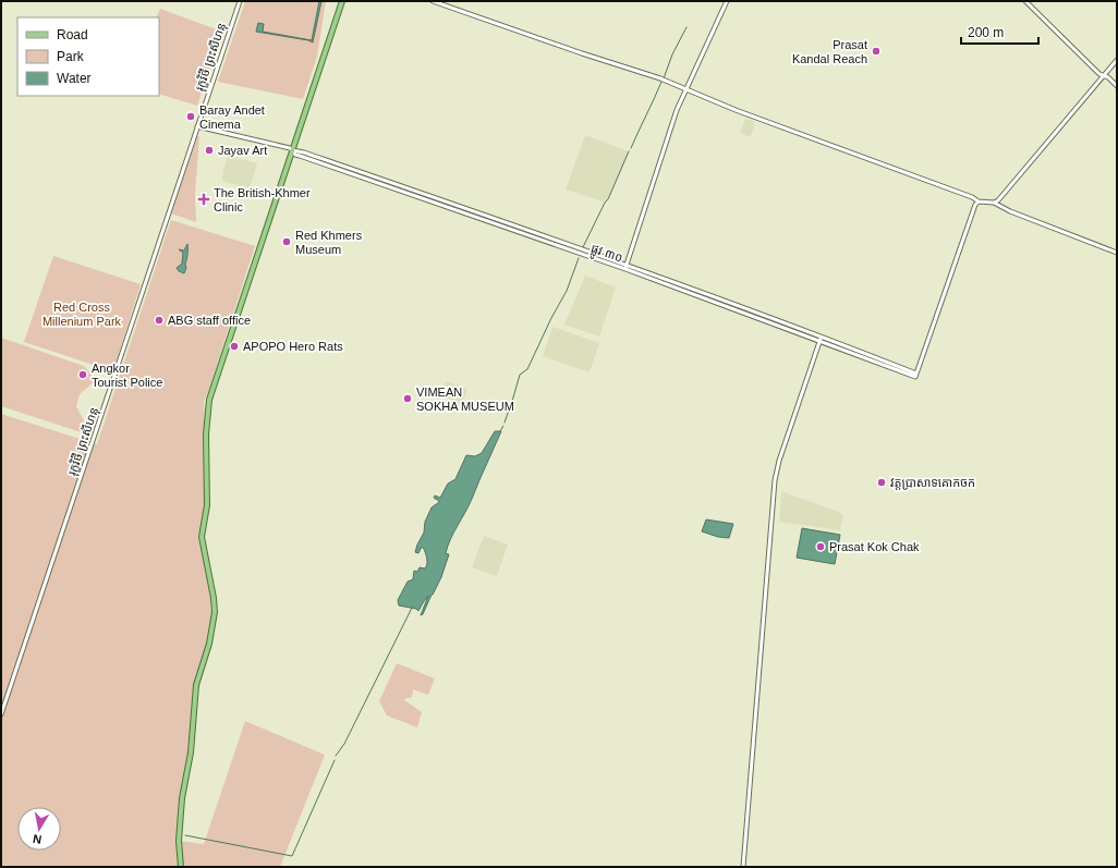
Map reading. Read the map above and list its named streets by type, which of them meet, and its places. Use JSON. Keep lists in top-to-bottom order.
{
  "streets": {
    "street": ["រុក្ខវិថី ព្រះសីហនុ", "ផ្លូវ ៣០"]
  },
  "crossings": [
    ["រុក្ខវិថី ព្រះសីហនុ", "ផ្លូវ ៣០"]
  ],
  "parks": ["Red Cross Millenium Park"],
  "places": {
    "other": [
      "Prasat Kandal Reach",
      "Baray Andet Cinema",
      "Jayav Art",
      "Red Khmers Museum",
      "ABG staff office",
      "APOPO Hero Rats",
      "Angkor Tourist Police",
      "VIMEAN SOKHA MUSEUM",
      "វត្តប្រាសាទគោកចក",
      "Prasat Kok Chak"
    ],
    "health": ["The British-Khmer Clinic"]
  },
  "legend": ["Road", "Park", "Water"],
  "scale_bar": "200 m",
  "north": "bottom"
}
